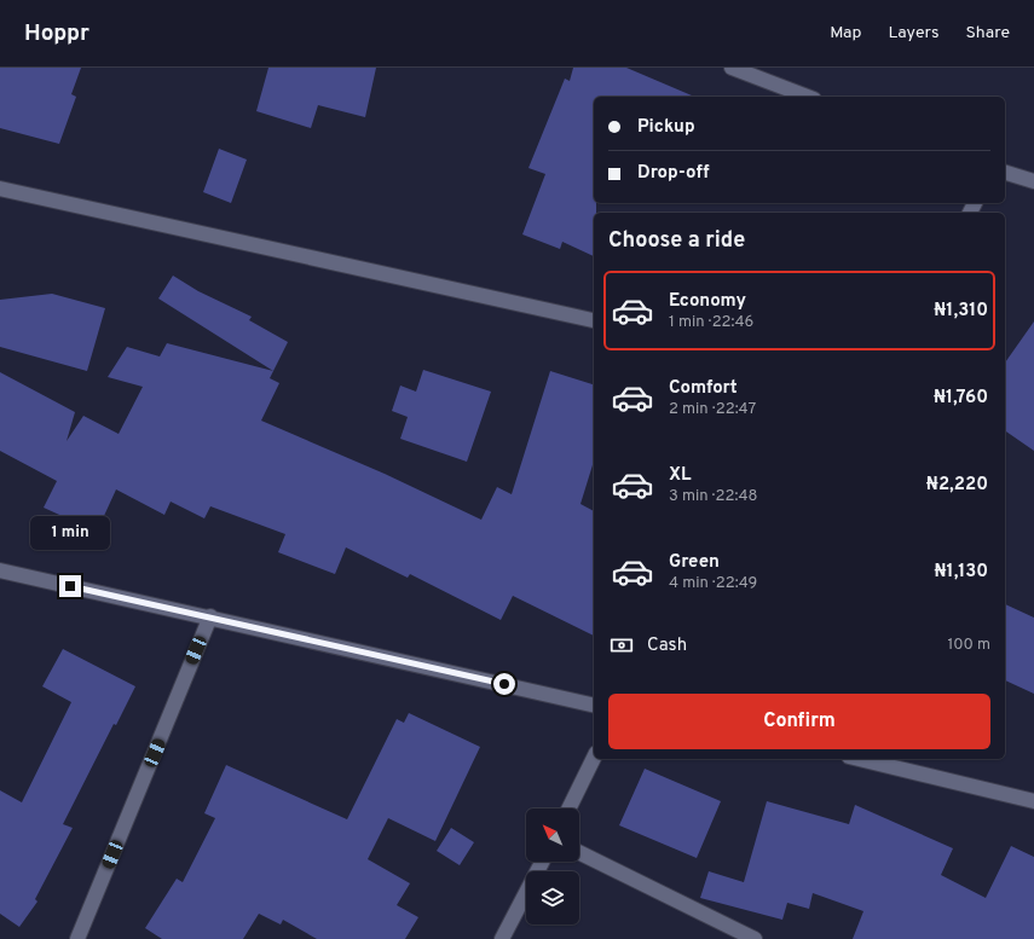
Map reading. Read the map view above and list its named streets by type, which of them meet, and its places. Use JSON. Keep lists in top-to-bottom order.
{
  "north": "top left",
  "page": {
    "header": "Hoppr",
    "nav": ["Map", "Layers", "Share"],
    "banner": ["Pickup", "Drop-off"],
    "heading": "Choose a ride",
    "list": [
      {
        "name": "Economy",
        "note": "1 min · 22:46",
        "value": "₦1,310"
      },
      {
        "name": "Comfort",
        "note": "2 min · 22:47",
        "value": "₦1,760"
      },
      {
        "name": "XL",
        "note": "3 min · 22:48",
        "value": "₦2,220"
      },
      {
        "name": "Green",
        "note": "4 min · 22:49",
        "value": "₦1,130"
      }
    ],
    "bubble": "1 min",
    "pay": ["Cash", "100 m"],
    "buttons": "Confirm"
  }
}
